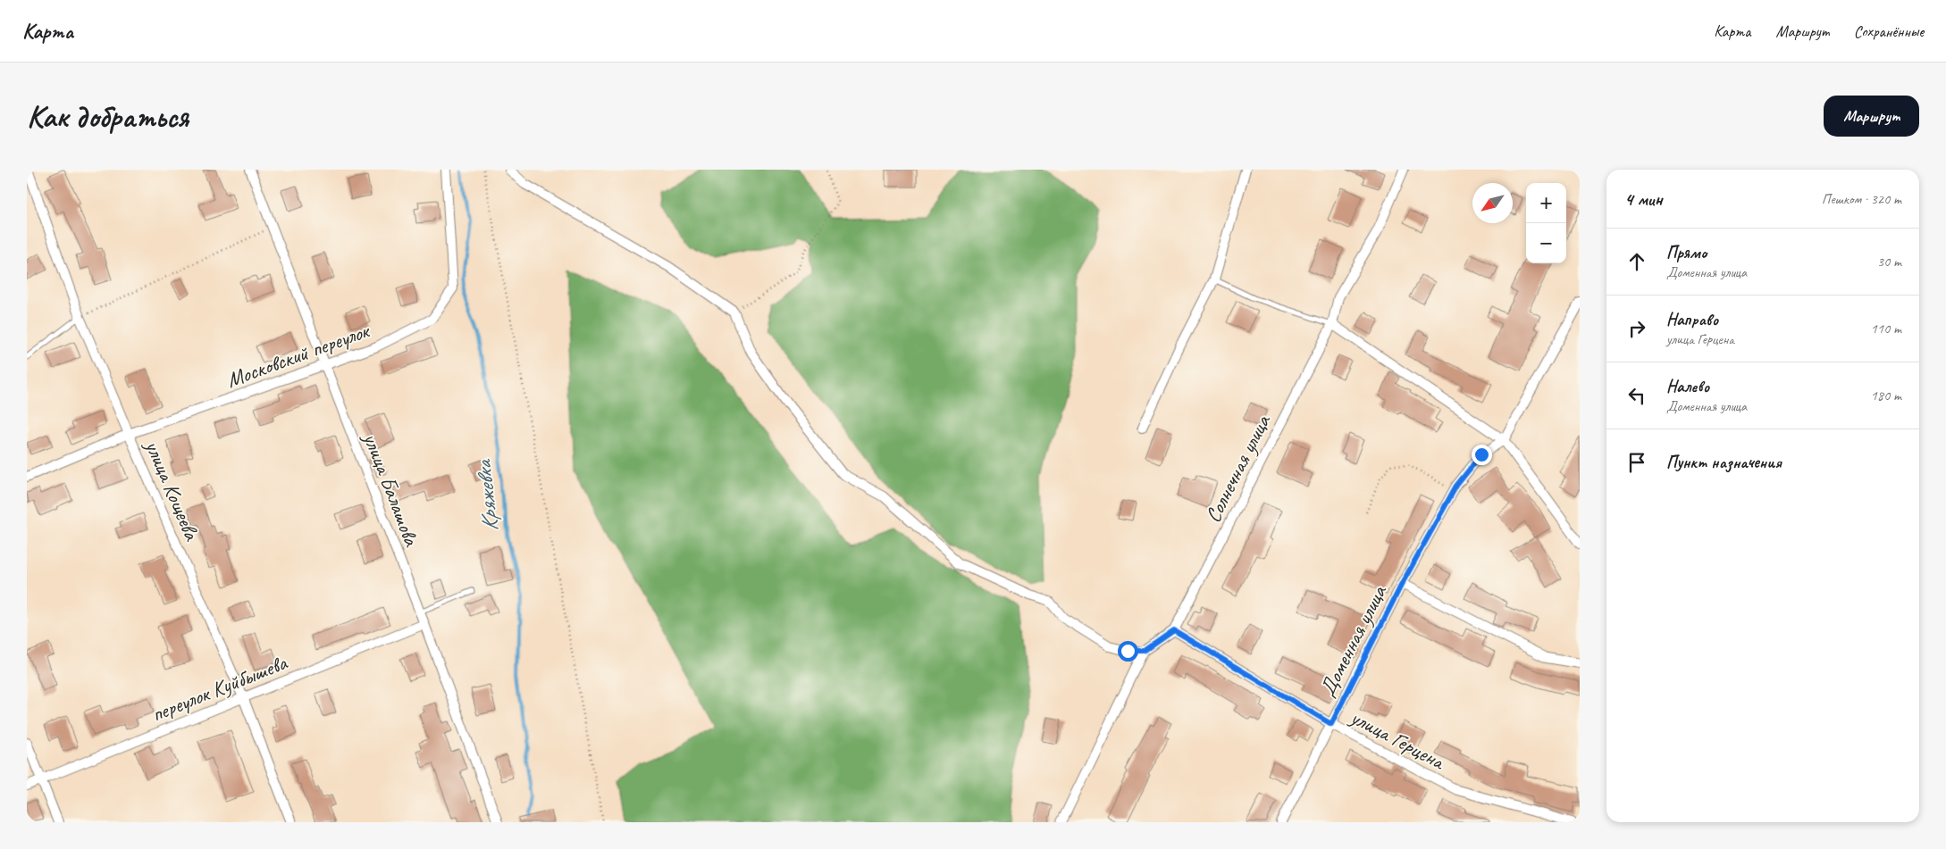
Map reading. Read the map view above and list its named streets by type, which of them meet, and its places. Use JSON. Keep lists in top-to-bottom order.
{
  "streets": {
    "street": [
      "Московский переулок",
      "Солнечная улица",
      "улица Балашова",
      "улица Кощеева",
      "Доменная улица",
      "переулок Куйбышева",
      "улица Герцена"
    ]
  },
  "crossings": [
    ["Московский переулок", "улица Балашова"],
    ["Московский переулок", "улица Кощеева"],
    ["Солнечная улица", "улица Герцена"],
    ["улица Балашова", "переулок Куйбышева"],
    ["улица Кощеева", "переулок Куйбышева"],
    ["Доменная улица", "улица Герцена"]
  ],
  "water": ["Кряжевка"],
  "north": "bottom left",
  "page": {
    "header": "Карта",
    "nav": ["Карта", "Маршрут", "Сохранённые"],
    "buttons": "Маршрут",
    "title": "Как добраться",
    "heading": ["4 мин", "Пешком · 320 m"],
    "map_buttons": ["+", "−"],
    "list": [
      ["Прямо", "Доменная улица", "30 m"],
      ["Направо", "улица Герцена", "110 m"],
      ["Налево", "Доменная улица", "180 m"],
      "Пункт назначения"
    ]
  }
}
